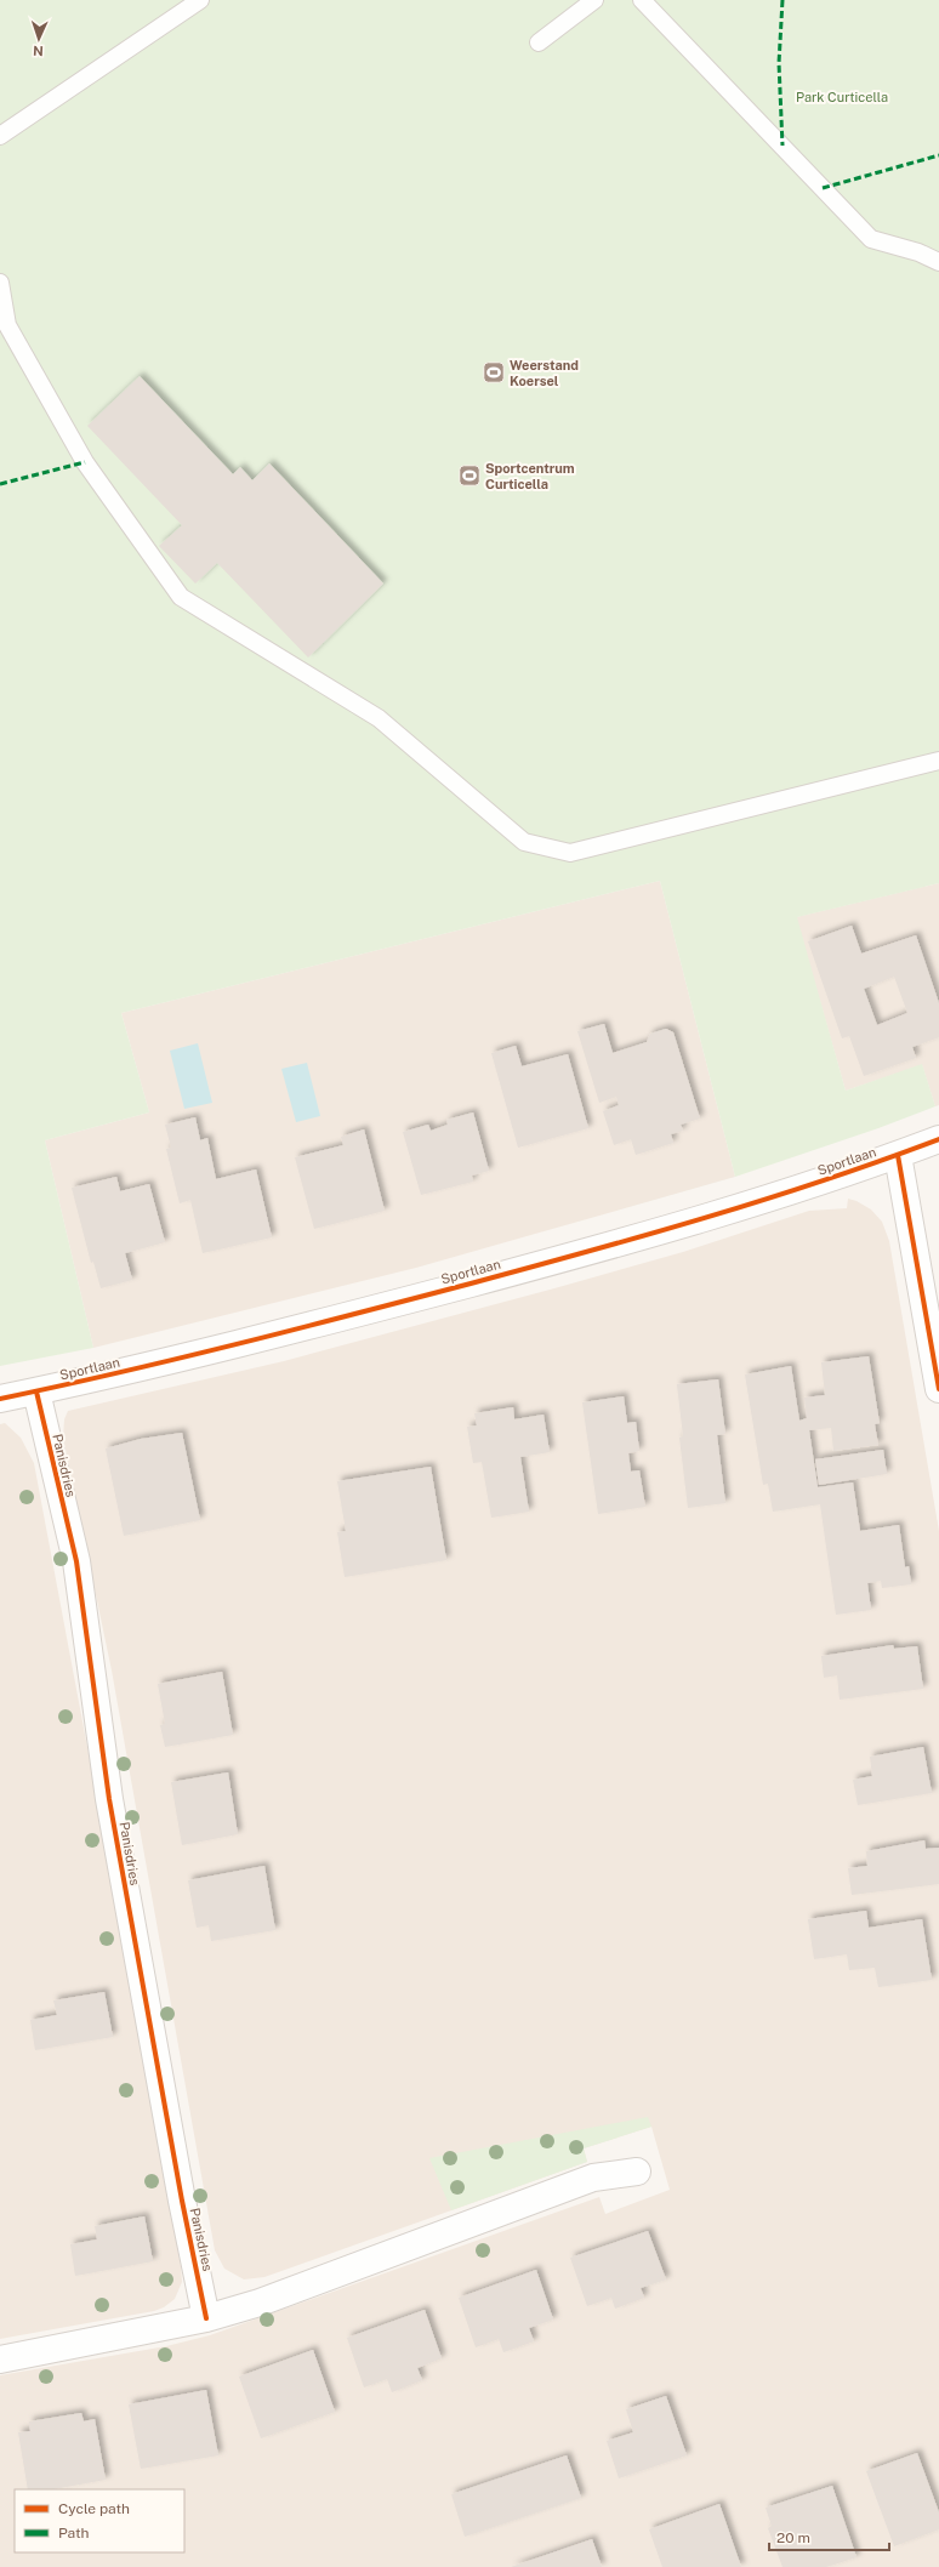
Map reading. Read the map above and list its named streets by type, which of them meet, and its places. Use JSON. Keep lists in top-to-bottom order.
{
  "streets": {
    "street": ["Sportlaan", "Panisdries"]
  },
  "crossings": [
    ["Sportlaan", "Panisdries"]
  ],
  "parks": ["Park Curticella"],
  "places": {
    "sports": ["Weerstand Koersel", "Sportcentrum Curticella"]
  },
  "legend": ["Cycle path", "Path"],
  "scale_bar": "20 m",
  "north": "bottom"
}
